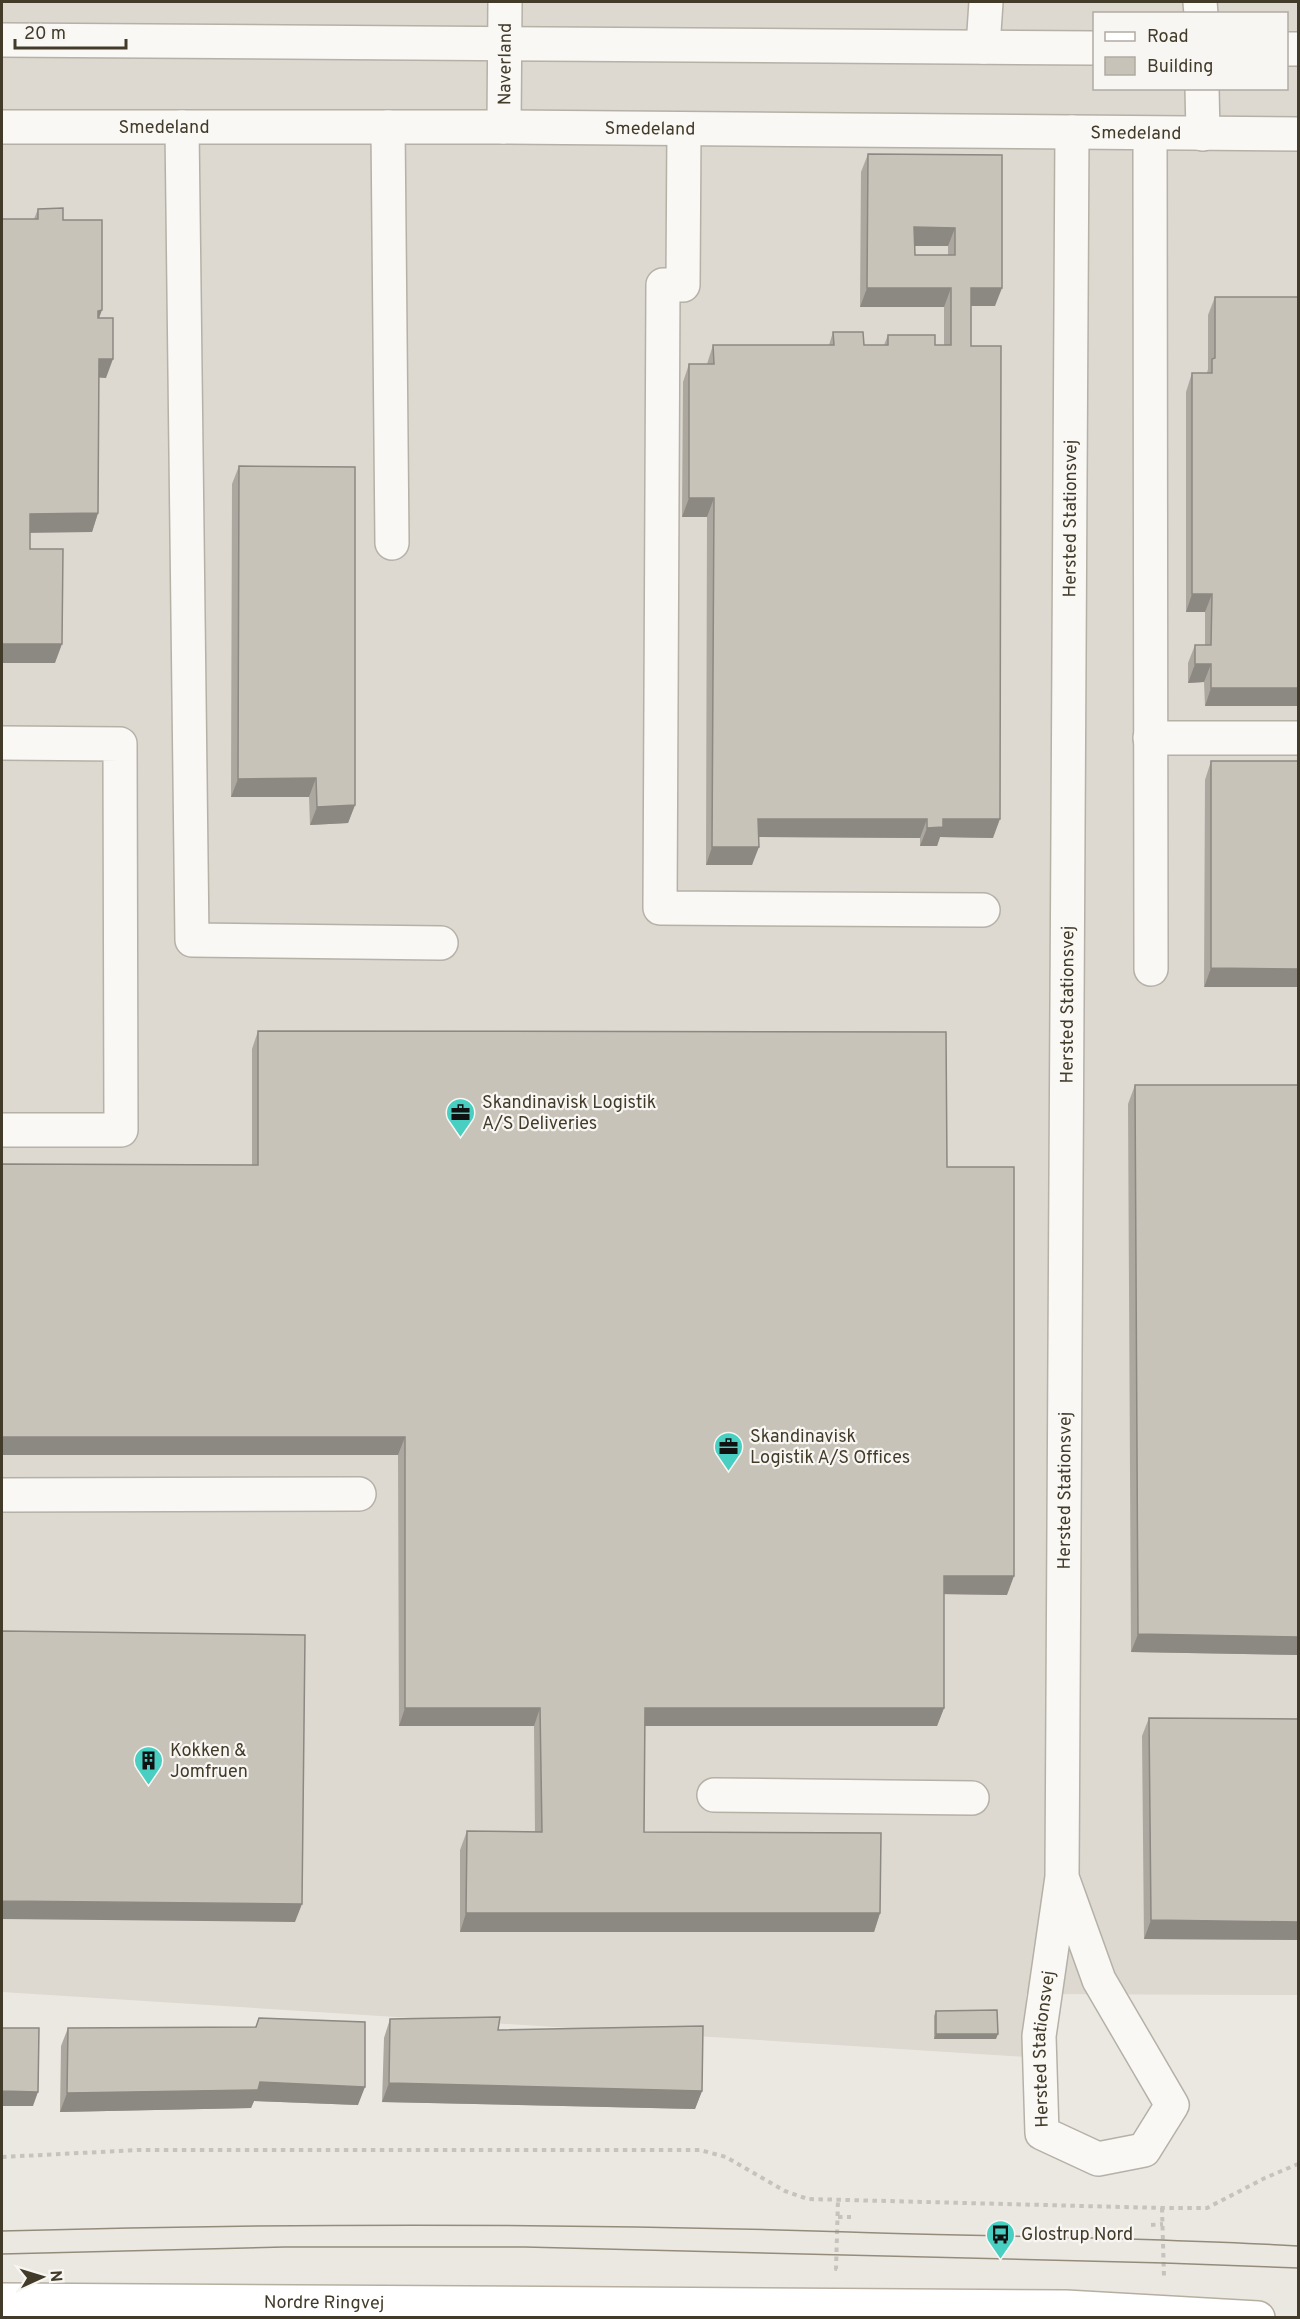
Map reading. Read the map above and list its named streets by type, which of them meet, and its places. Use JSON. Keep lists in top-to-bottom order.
{
  "streets": {
    "main road": ["Nordre Ringvej"],
    "street": ["Naverland", "Smedeland", "Hersted Stationsvej"]
  },
  "crossings": [
    ["Naverland", "Smedeland"],
    ["Smedeland", "Hersted Stationsvej"]
  ],
  "places": {
    "office": ["Skandinavisk Logistik A/S Deliveries", "Skandinavisk Logistik A/S Offices"],
    "building": ["Kokken & Jomfruen"],
    "bus stop": ["Glostrup Nord"]
  },
  "legend": ["Road", "Building"],
  "scale_bar": "20 m",
  "north": "right"
}
